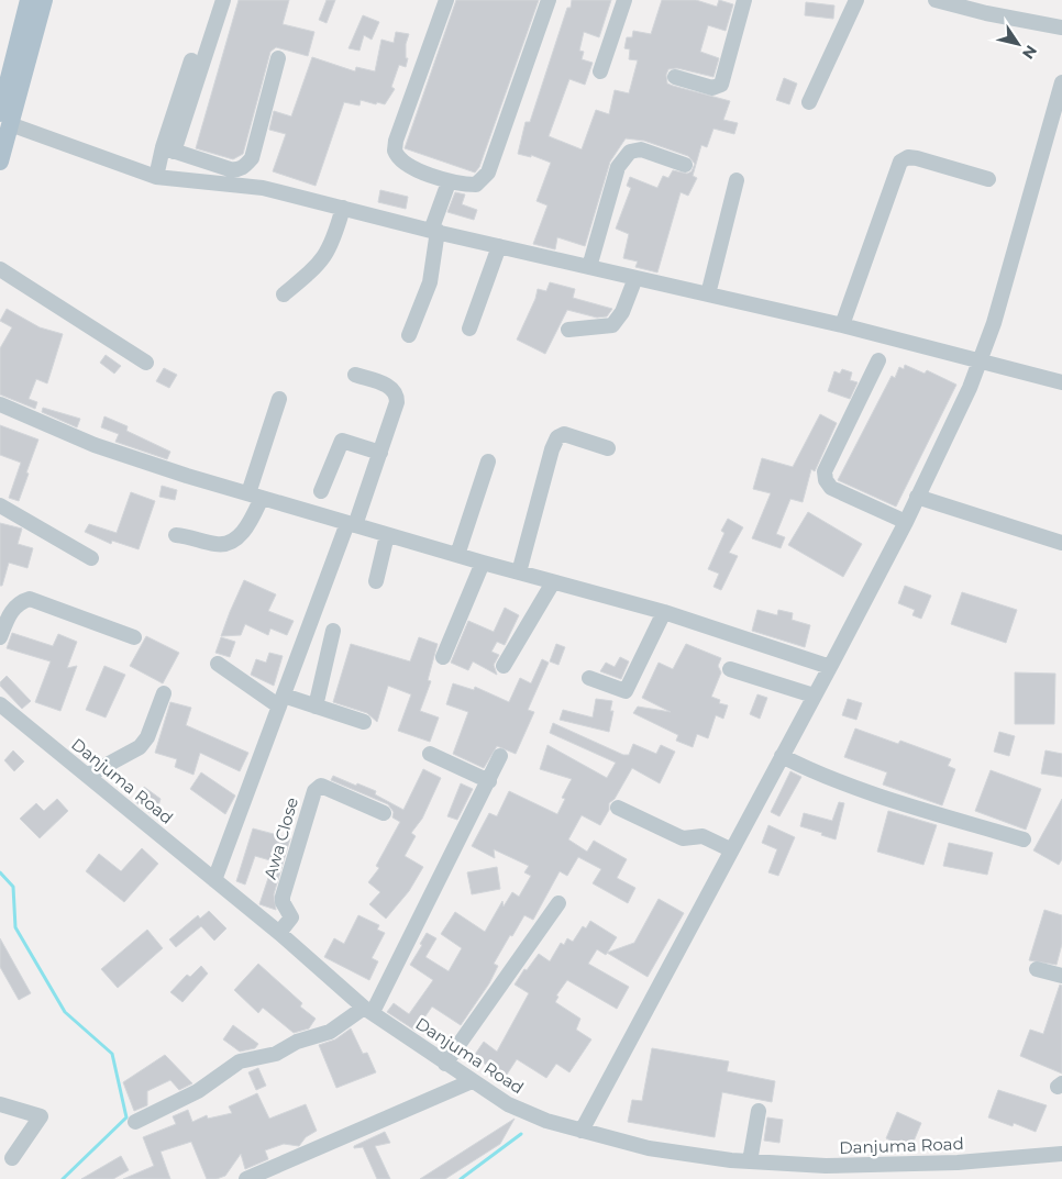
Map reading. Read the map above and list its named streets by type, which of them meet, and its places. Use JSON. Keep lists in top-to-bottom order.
{
  "streets": {
    "street": ["Danjuma Road", "Awa Close"]
  },
  "crossings": [
    ["Danjuma Road", "Awa Close"]
  ],
  "north": "bottom right"
}
